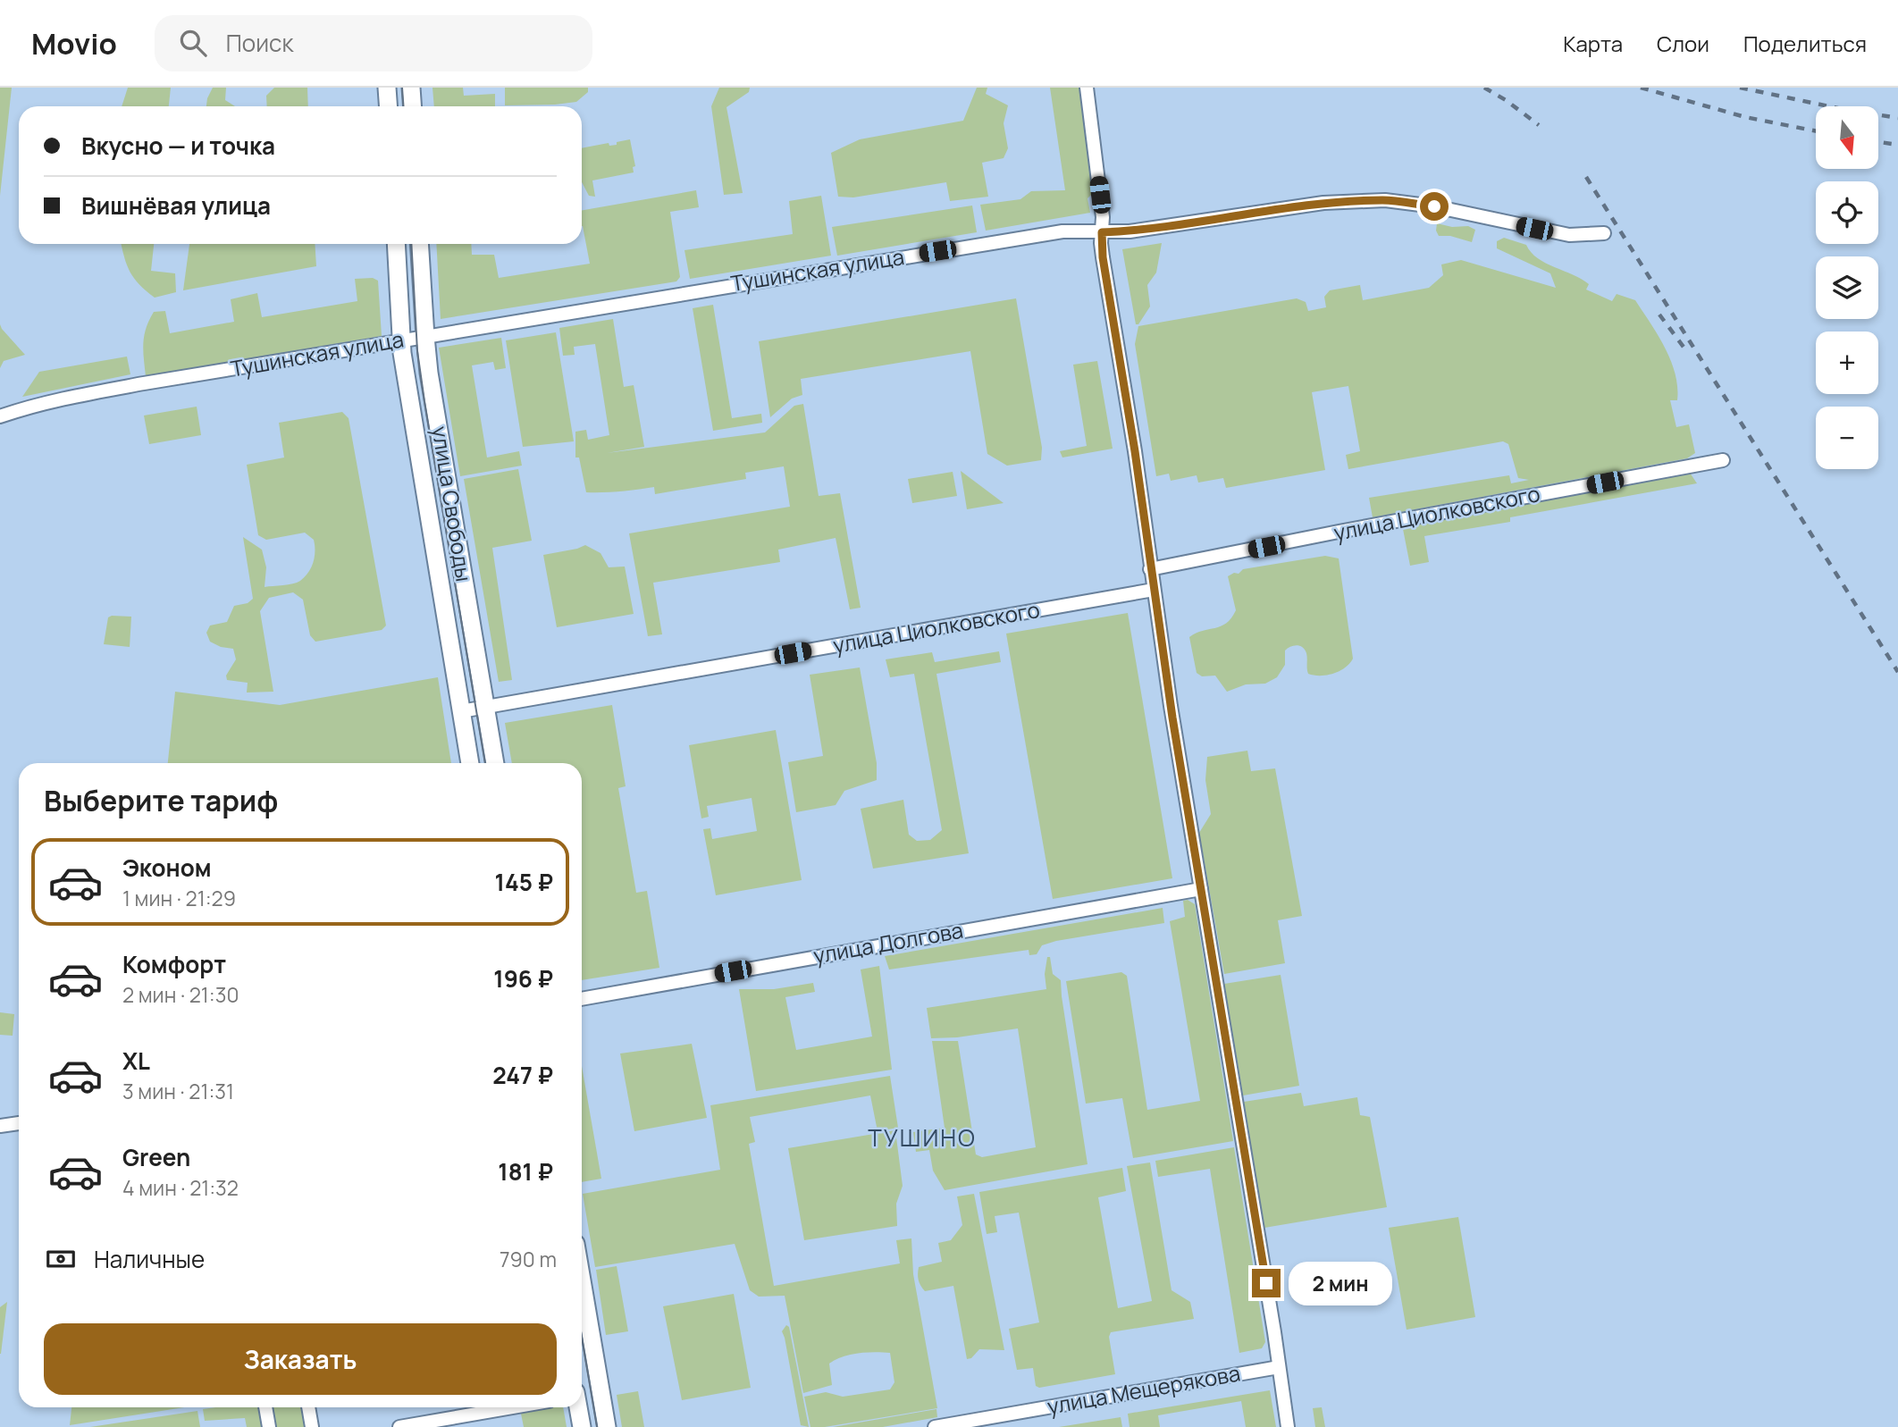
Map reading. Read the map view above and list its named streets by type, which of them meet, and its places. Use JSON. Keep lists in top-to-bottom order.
{
  "streets": {
    "main road": ["улица Свободы"],
    "street": [
      "Тушинская улица",
      "улица Циолковского",
      "улица Долгова",
      "улица Мещерякова"
    ]
  },
  "crossings": [
    ["Тушинская улица", "улица Свободы"],
    ["улица Свободы", "улица Циолковского"]
  ],
  "districts": ["ТУШИНО"],
  "north": "bottom",
  "page": {
    "header": "Movio",
    "search": "Поиск",
    "nav": ["Карта", "Слои", "Поделиться"],
    "map_buttons": ["+", "−"],
    "banner": ["Вкусно — и точка", "Вишнёвая улица"],
    "heading": "Выберите тариф",
    "list": [
      {
        "name": "Эконом",
        "note": "1 мин · 21:29",
        "value": "145 ₽"
      },
      {
        "name": "Комфорт",
        "note": "2 мин · 21:30",
        "value": "196 ₽"
      },
      {
        "name": "XL",
        "note": "3 мин · 21:31",
        "value": "247 ₽"
      },
      {
        "name": "Green",
        "note": "4 мин · 21:32",
        "value": "181 ₽"
      }
    ],
    "pay": ["Наличные", "790 m"],
    "bubble": "2 мин",
    "buttons": "Заказать"
  }
}
